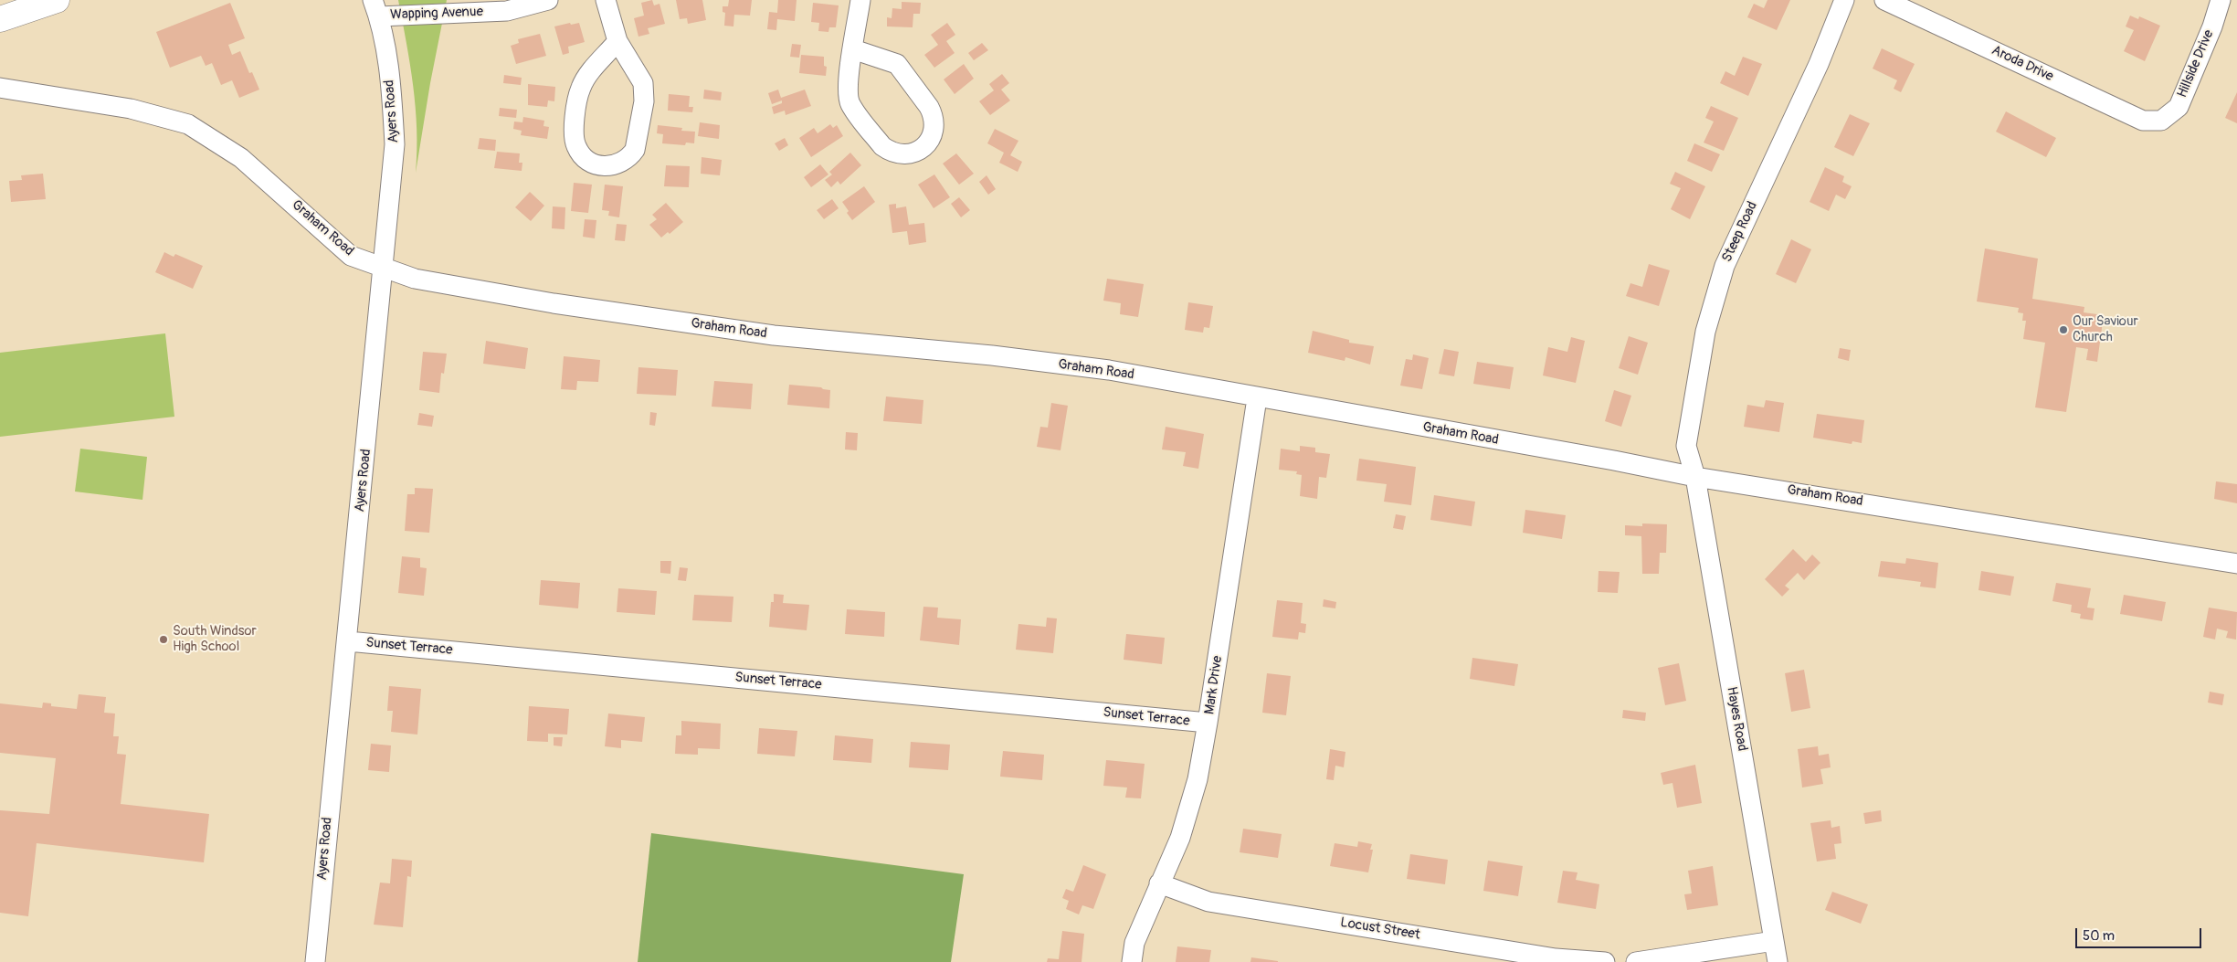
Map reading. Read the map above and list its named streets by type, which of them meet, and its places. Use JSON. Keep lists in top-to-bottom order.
{
  "streets": {
    "street": [
      "Wapping Avenue",
      "Aroda Drive",
      "Hillside Drive",
      "Ayers Road",
      "Graham Road",
      "Steep Road",
      "Sunset Terrace",
      "Mark Drive",
      "Hayes Road",
      "Locust Street"
    ]
  },
  "crossings": [
    ["Wapping Avenue", "Ayers Road"],
    ["Aroda Drive", "Hillside Drive"],
    ["Ayers Road", "Graham Road"],
    ["Ayers Road", "Sunset Terrace"],
    ["Graham Road", "Steep Road"],
    ["Graham Road", "Mark Drive"],
    ["Graham Road", "Hayes Road"],
    ["Steep Road", "Hayes Road"],
    ["Sunset Terrace", "Mark Drive"],
    ["Mark Drive", "Locust Street"]
  ],
  "places": ["Our Saviour Church", "South Windsor High School"],
  "scale_bar": "50 m"
}
